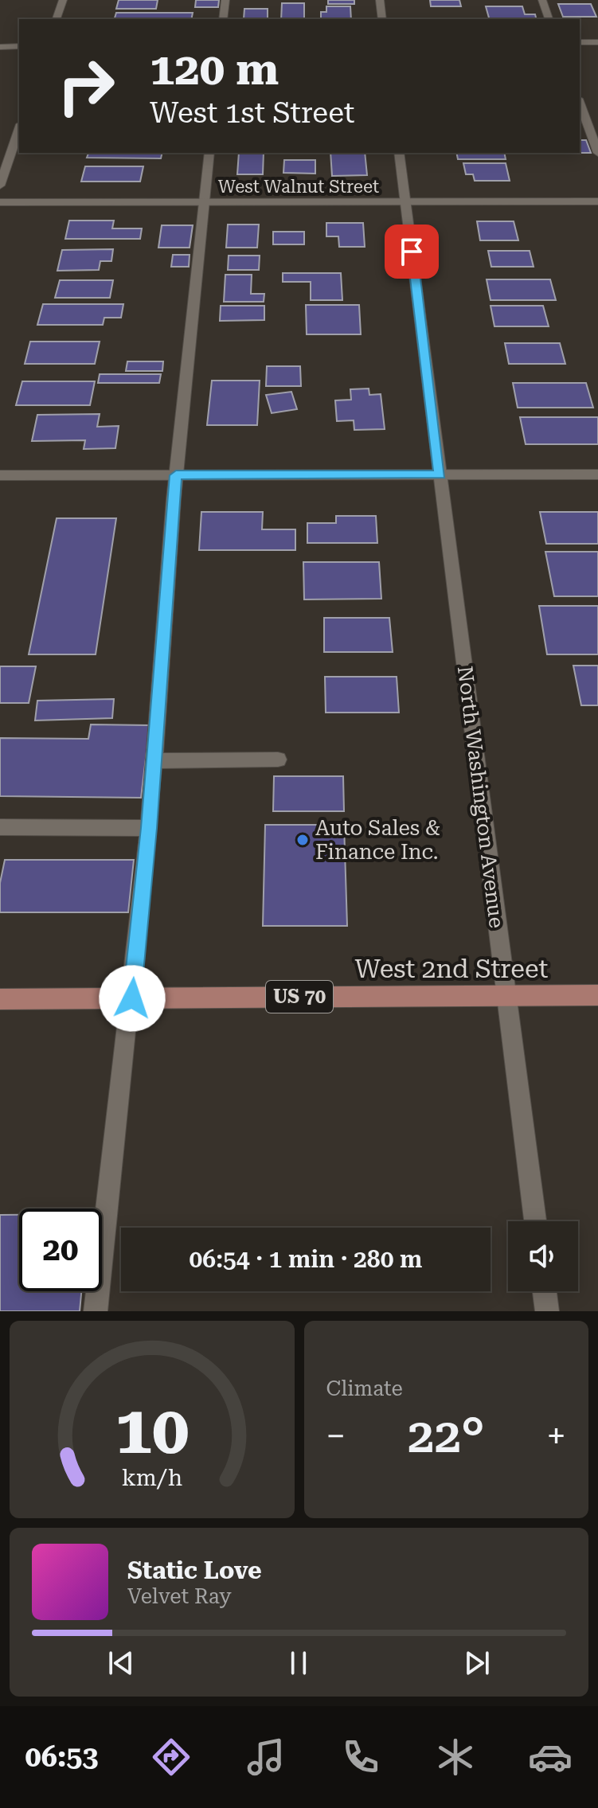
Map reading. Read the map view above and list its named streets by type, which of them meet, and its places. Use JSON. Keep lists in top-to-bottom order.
{
  "streets": {
    "main road": ["West 2nd Street", "US 70"],
    "street": ["West Walnut Street", "North Washington Avenue"]
  },
  "crossings": [
    ["West Walnut Street", "North Washington Avenue"],
    ["North Washington Avenue", "West 2nd Street"]
  ],
  "places": ["Auto Sales & Finance Inc."],
  "page": {
    "turn": ["120 m", "West 1st Street"],
    "limit": "20",
    "trip": "06:54 · 1 min · 280 m",
    "tile": "Climate",
    "heat": ["−", "22°", "+"],
    "song": ["Static Love", "Velvet Ray"],
    "tabs": "06:53",
    "gauge": ["10", "km/h"]
  }
}
